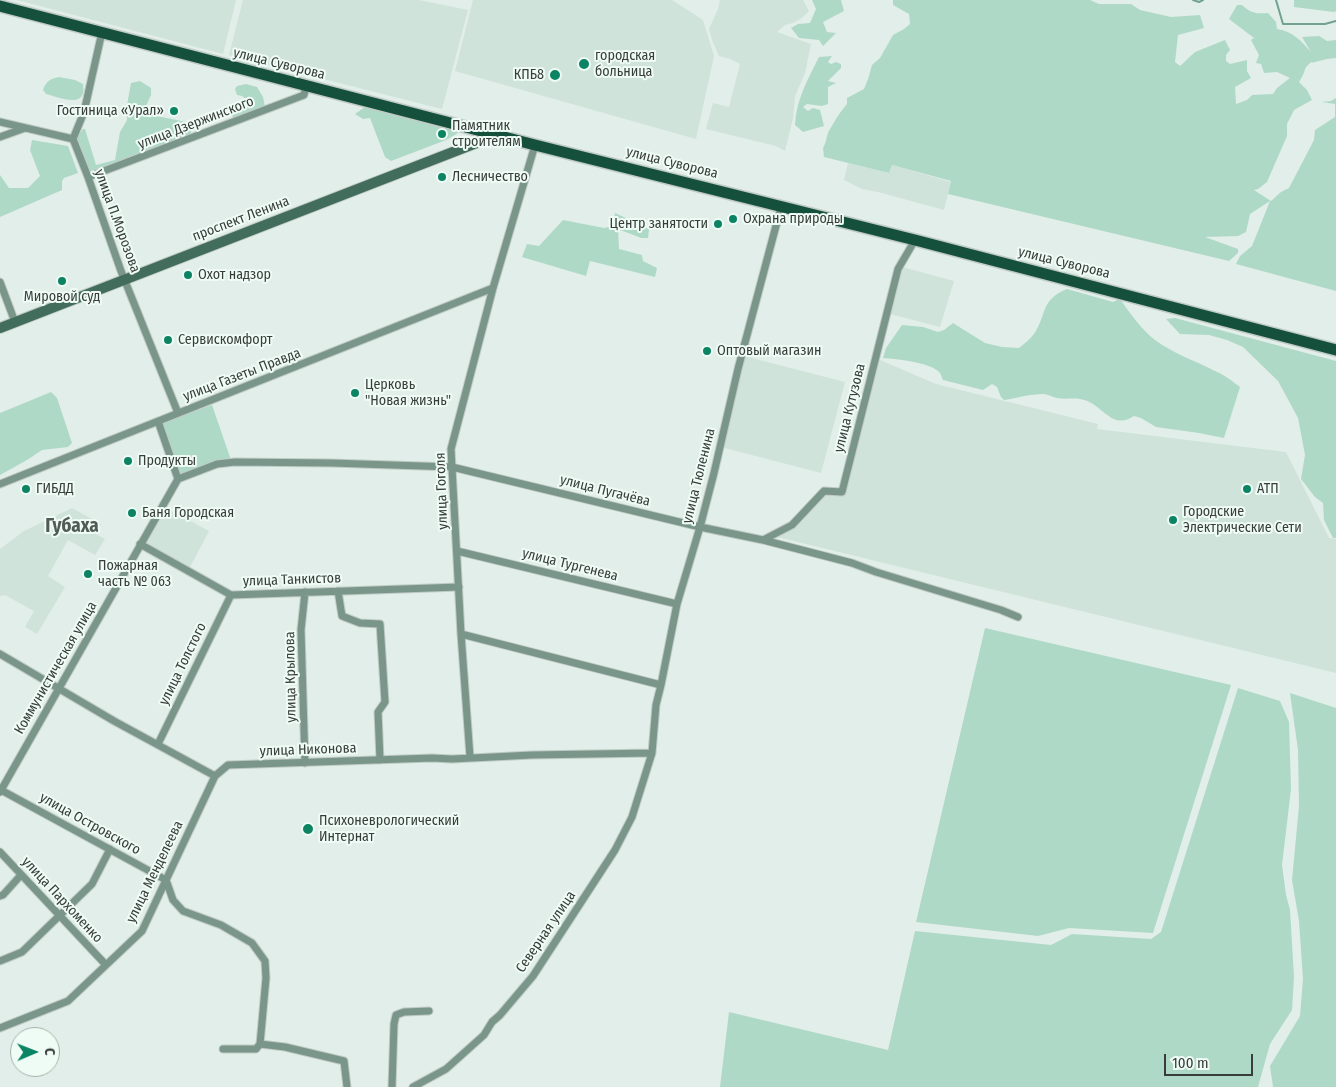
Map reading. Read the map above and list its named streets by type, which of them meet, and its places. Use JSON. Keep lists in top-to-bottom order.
{
  "streets": {
    "main road": ["улица Суворова", "проспект Ленина"],
    "street": [
      "улица Дзержинского",
      "улица П.Морозова",
      "улица Газеты Правда",
      "улица Кутузова",
      "улица Тюленина",
      "улица Гоголя",
      "улица Пугачёва",
      "улица Тургенева",
      "улица Танкистов",
      "улица Толстого",
      "Коммунистическая улица",
      "улица Крылова",
      "улица Никонова",
      "улица Островского",
      "улица Менделеева",
      "улица Пархоменко",
      "Северная улица"
    ]
  },
  "crossings": [
    ["улица Суворова", "улица Дзержинского"],
    ["улица Суворова", "проспект Ленина"],
    ["улица Суворова", "улица Кутузова"],
    ["улица Суворова", "улица Тюленина"],
    ["улица Суворова", "улица Гоголя"],
    ["улица Дзержинского", "улица П.Морозова"],
    ["проспект Ленина", "улица П.Морозова"],
    ["улица П.Морозова", "улица Газеты Правда"],
    ["улица Газеты Правда", "улица Гоголя"],
    ["улица Кутузова", "улица Пугачёва"],
    ["улица Тюленина", "улица Пугачёва"],
    ["улица Тюленина", "улица Тургенева"],
    ["улица Тюленина", "улица Никонова"],
    ["улица Тюленина", "Северная улица"],
    ["улица Гоголя", "улица Пугачёва"],
    ["улица Гоголя", "улица Тургенева"],
    ["улица Гоголя", "улица Танкистов"],
    ["улица Гоголя", "улица Никонова"],
    ["улица Пугачёва", "Коммунистическая улица"],
    ["улица Танкистов", "улица Толстого"],
    ["улица Танкистов", "Коммунистическая улица"],
    ["улица Танкистов", "улица Крылова"],
    ["Коммунистическая улица", "улица Островского"],
    ["улица Крылова", "улица Никонова"],
    ["улица Никонова", "улица Менделеева"],
    ["улица Никонова", "Северная улица"],
    ["улица Островского", "улица Менделеева"],
    ["улица Менделеева", "улица Пархоменко"]
  ],
  "districts": ["Губаха"],
  "places": [
    "городская больница",
    "КПБ8",
    "Гостиница «Урал»",
    "Памятник строителям",
    "Лесничество",
    "Охрана природы",
    "Центр занятости",
    "Охот надзор",
    "Мировой суд",
    "Сервискомфорт",
    "Оптовый магазин",
    "Церковь \"Новая жизнь\"",
    "Продукты",
    "ГИБДД",
    "АТП",
    "Баня Городская",
    "Городские Электрические Сети",
    "Пожарная часть № 063",
    "Психоневрологический Интернат"
  ],
  "scale_bar": "100 m",
  "north": "right"
}
